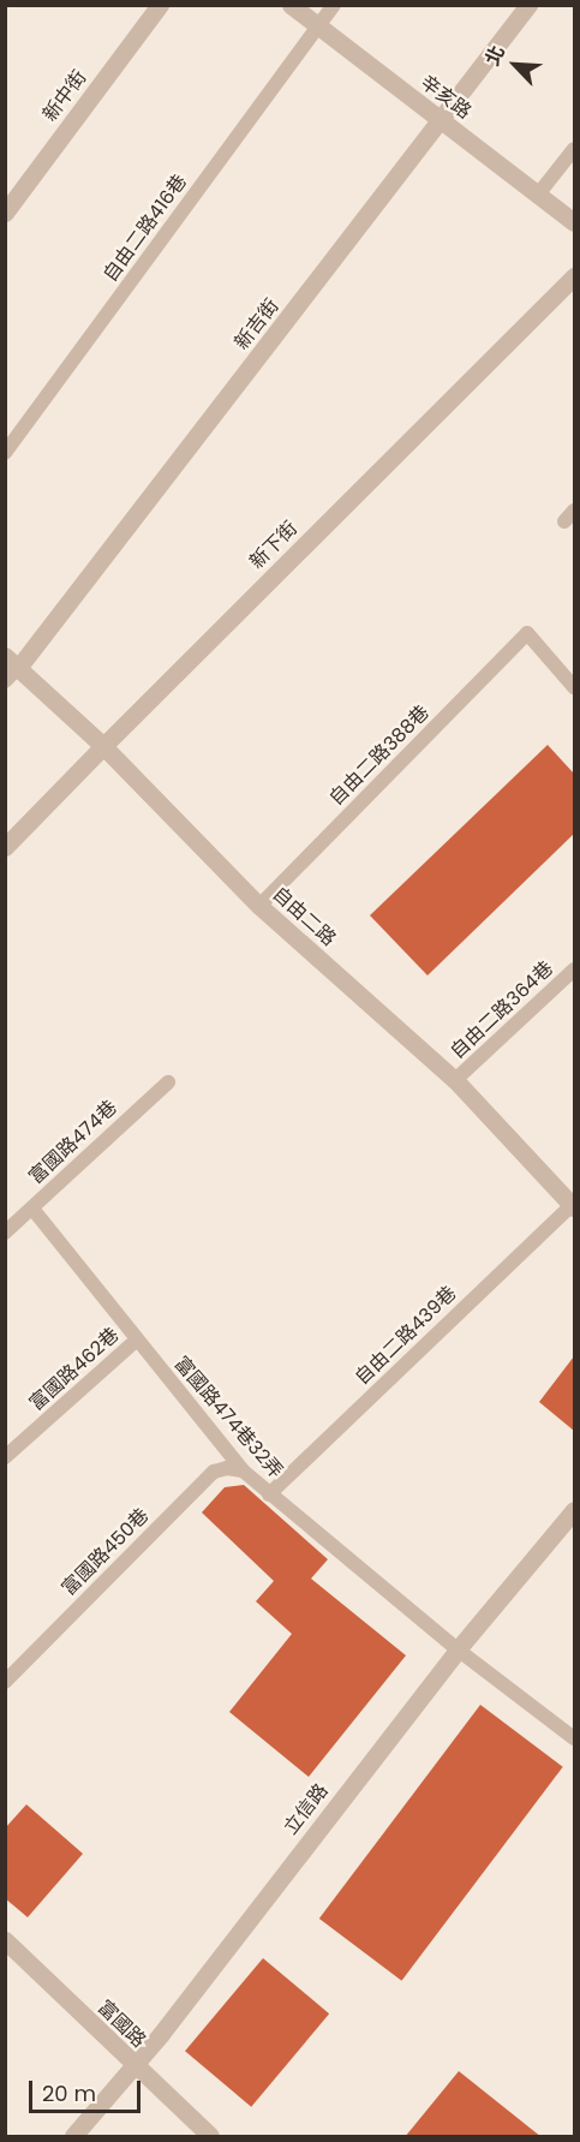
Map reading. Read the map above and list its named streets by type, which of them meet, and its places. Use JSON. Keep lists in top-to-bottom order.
{
  "streets": {
    "street": [
      "新中街",
      "辛亥路",
      "新吉街",
      "新下街",
      "自由二路",
      "立信路",
      "富國路"
    ],
    "lane": [
      "自由二路416巷",
      "自由二路388巷",
      "自由二路364巷",
      "富國路474巷",
      "自由二路439巷",
      "富國路462巷",
      "富國路474巷32弄",
      "富國路450巷"
    ]
  },
  "crossings": [
    ["辛亥路", "自由二路416巷"],
    ["辛亥路", "新吉街"],
    ["新吉街", "自由二路"],
    ["新下街", "自由二路"],
    ["自由二路388巷", "自由二路"],
    ["自由二路", "自由二路364巷"],
    ["自由二路", "自由二路439巷"],
    ["富國路474巷", "富國路474巷32弄"],
    ["自由二路439巷", "富國路474巷32弄"],
    ["富國路462巷", "富國路474巷32弄"],
    ["富國路474巷32弄", "富國路450巷"],
    ["富國路474巷32弄", "立信路"],
    ["立信路", "富國路"]
  ],
  "scale_bar": "20 m",
  "north": "top left"
}
